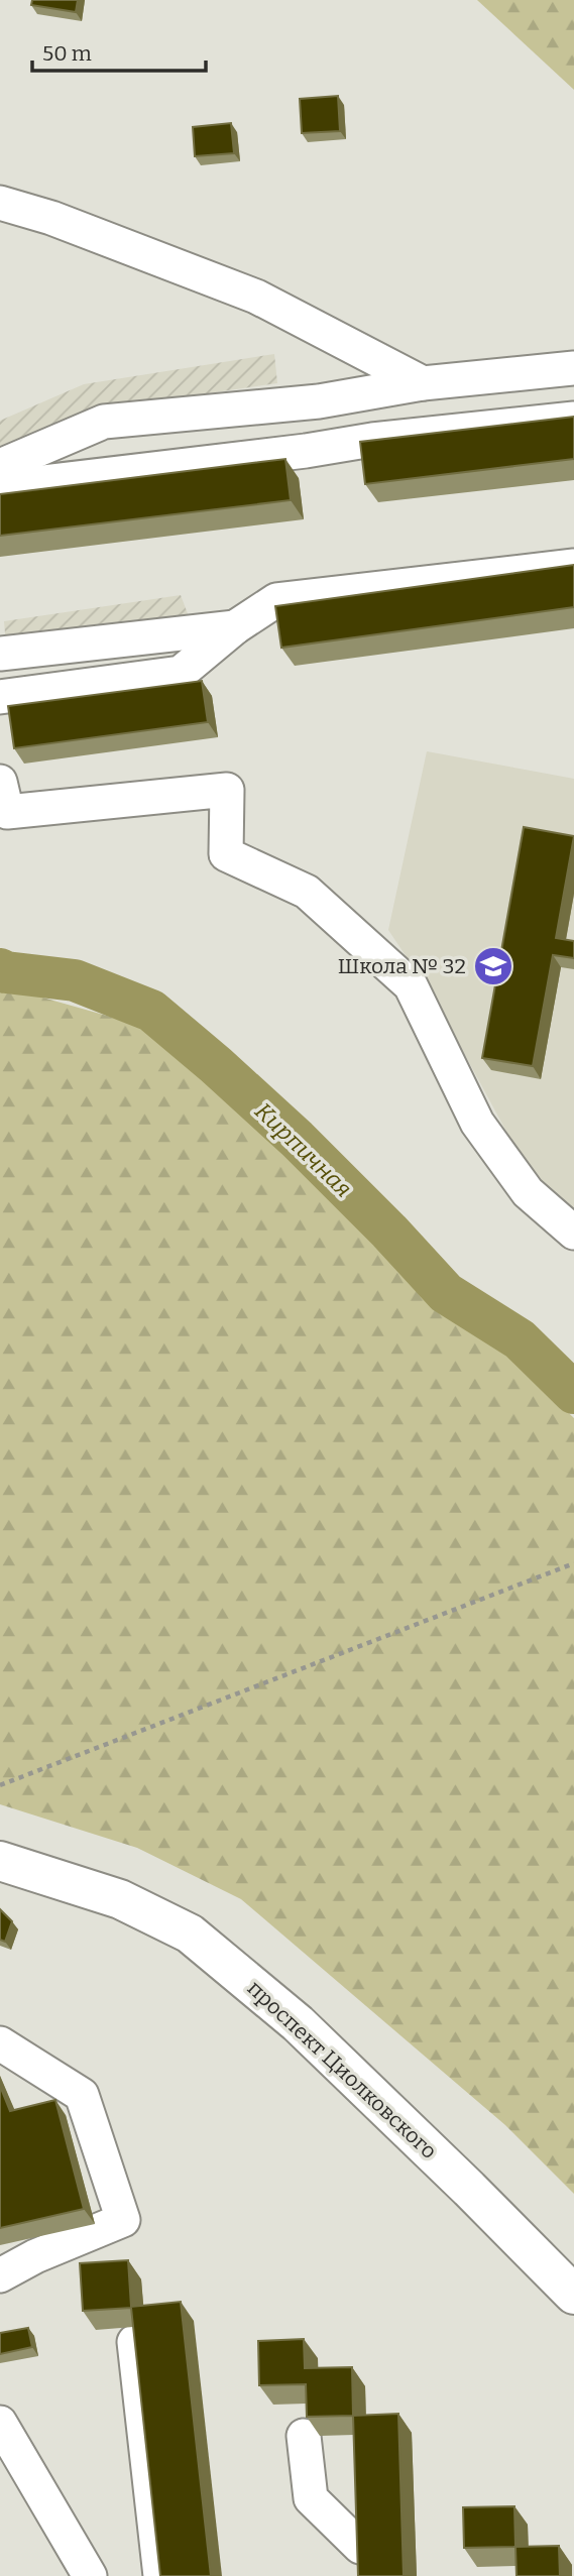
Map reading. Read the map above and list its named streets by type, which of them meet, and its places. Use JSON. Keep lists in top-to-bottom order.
{
  "streets": {
    "main road": ["проспект Циолковского"]
  },
  "water": ["Кирпичная"],
  "places": {
    "school or university": ["Школа № 32"]
  },
  "scale_bar": "50 m"
}
